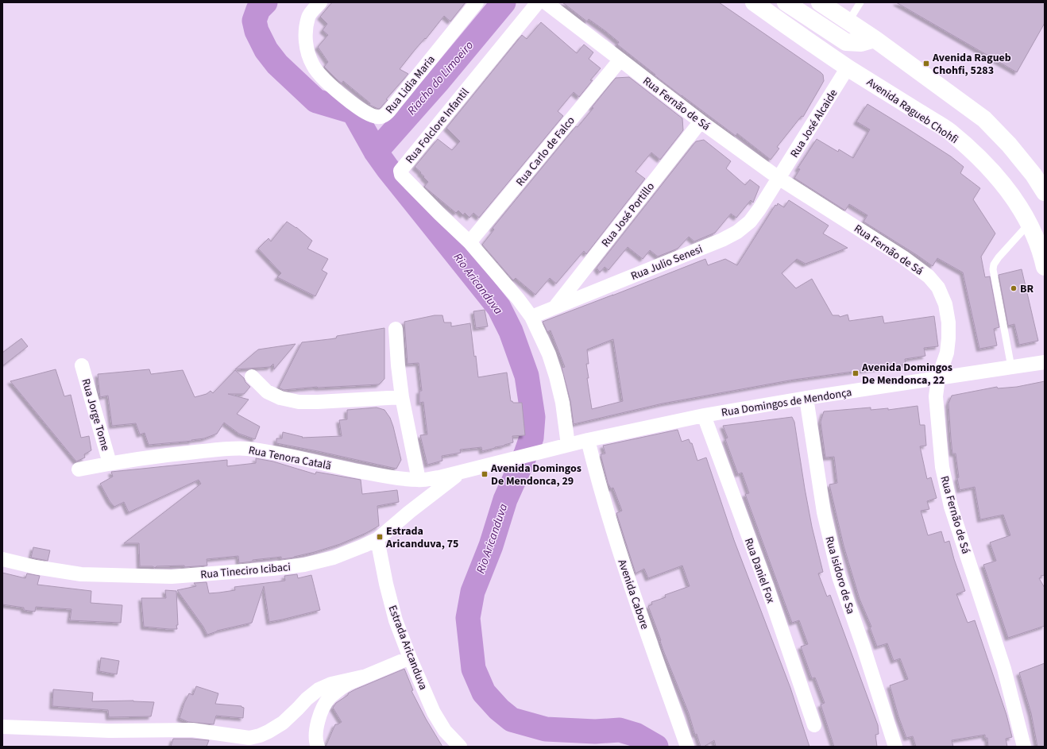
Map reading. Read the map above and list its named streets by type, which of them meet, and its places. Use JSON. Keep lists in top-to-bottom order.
{
  "streets": {
    "main road": ["Avenida Ragueb Chohfi"],
    "street": [
      "Rua Lidia Maria",
      "Rua Fernão de Sá",
      "Rua José Alcaide",
      "Rua Folclore Infantil",
      "Rua Carlo de Falco",
      "Rua José Portillo",
      "Rua Julio Senesi",
      "Rua Domingos de Mendonça",
      "Rua Jorge Tome",
      "Rua Tenora Catalã",
      "Rua Tineciro Icibaci",
      "Rua Daniel Fox",
      "Rua Isidoro de Sa",
      "Avenida Cabore",
      "Estrada Aricanduva"
    ]
  },
  "crossings": [
    ["Rua Fernão de Sá", "Rua José Alcaide"],
    ["Rua Fernão de Sá", "Rua Carlo de Falco"],
    ["Rua Fernão de Sá", "Rua José Portillo"],
    ["Rua Fernão de Sá", "Rua Julio Senesi"],
    ["Rua Fernão de Sá", "Rua Domingos de Mendonça"],
    ["Avenida Ragueb Chohfi", "Rua José Alcaide"],
    ["Rua José Alcaide", "Rua Julio Senesi"],
    ["Rua Folclore Infantil", "Rua Carlo de Falco"],
    ["Rua Folclore Infantil", "Rua Julio Senesi"],
    ["Rua José Portillo", "Rua Julio Senesi"],
    ["Rua Domingos de Mendonça", "Rua Tenora Catalã"],
    ["Rua Domingos de Mendonça", "Rua Tineciro Icibaci"],
    ["Rua Domingos de Mendonça", "Rua Daniel Fox"],
    ["Rua Domingos de Mendonça", "Rua Isidoro de Sa"],
    ["Rua Domingos de Mendonça", "Avenida Cabore"],
    ["Rua Jorge Tome", "Rua Tenora Catalã"],
    ["Rua Tenora Catalã", "Rua Tineciro Icibaci"],
    ["Rua Tineciro Icibaci", "Estrada Aricanduva"]
  ],
  "water": ["Riacho do Limoeiro", "Rio Aricanduva"],
  "places": {
    "transit": [
      "Avenida Ragueb Chohfi, 5283",
      "Avenida Domingos De Mendonca, 22",
      "Avenida Domingos De Mendonca, 29",
      "Estrada Aricanduva, 75"
    ],
    "other": ["BR"]
  }
}
